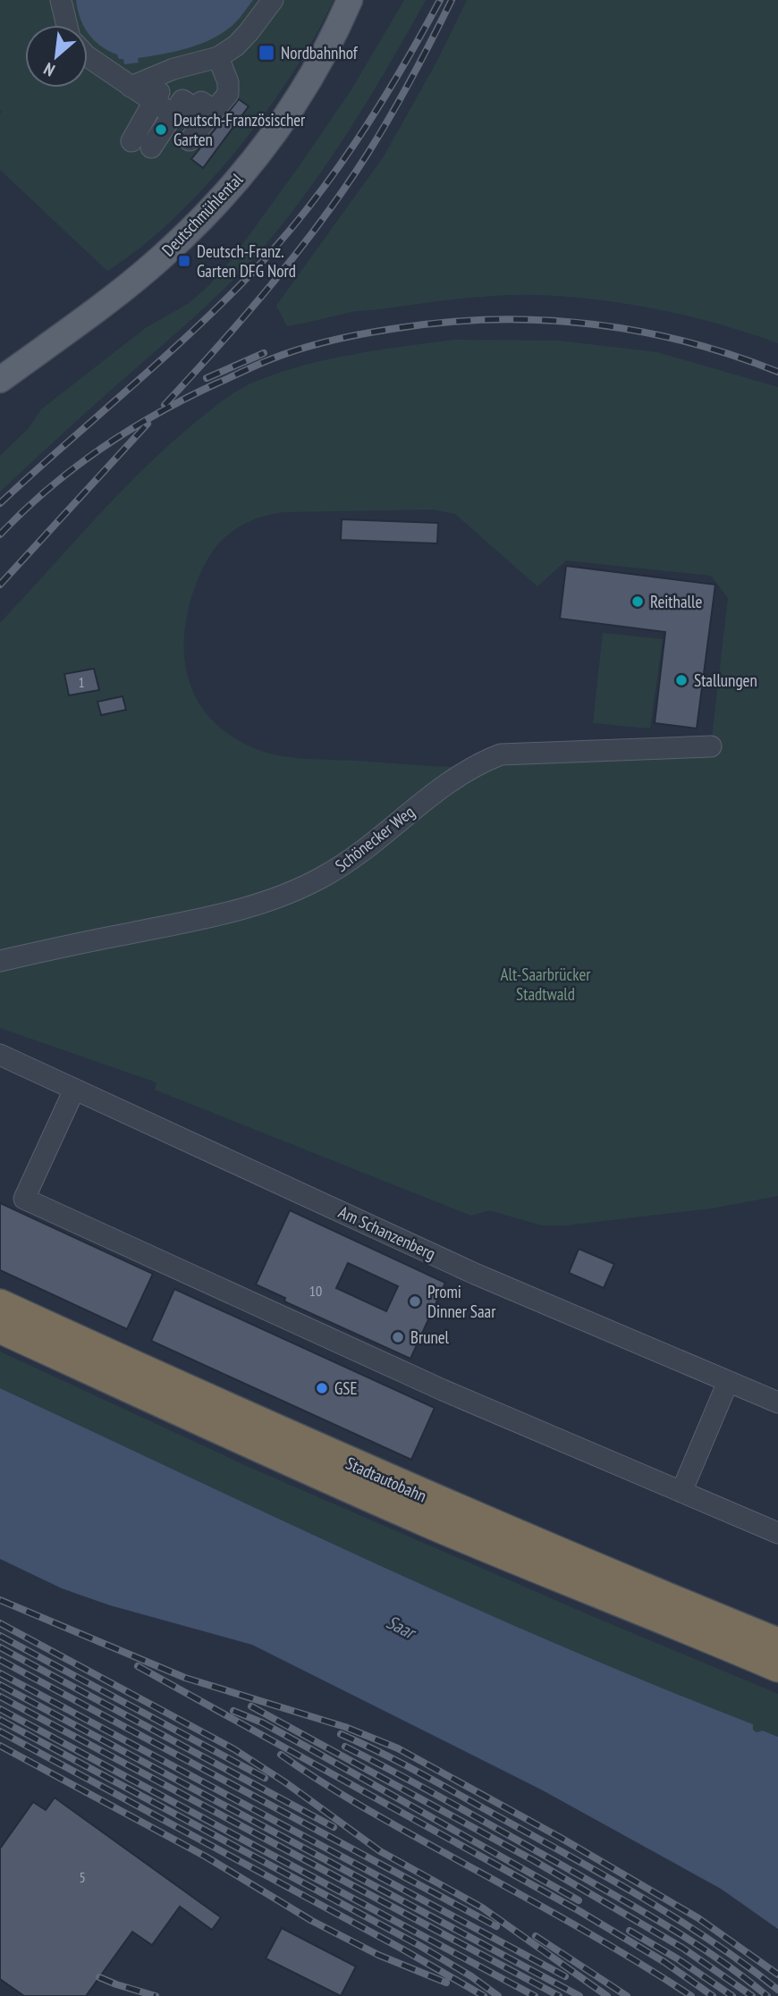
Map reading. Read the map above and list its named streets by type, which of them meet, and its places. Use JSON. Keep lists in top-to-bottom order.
{
  "streets": {
    "highway": ["Stadtautobahn"],
    "main road": ["Deutschmühlental"],
    "street": ["Schönecker Weg", "Am Schanzenberg"]
  },
  "water": ["Saar"],
  "parks": ["Alt-Saarbrücker Stadtwald"],
  "places": {
    "transit": ["Nordbahnhof", "Deutsch-Franz. Garten DFG Nord"],
    "other": [
      "Deutsch-Französischer Garten",
      "Reithalle",
      "Stallungen",
      "Promi Dinner Saar",
      "Brunel",
      "GSE"
    ]
  },
  "house_numbers": ["1", "10", "5"],
  "north": "bottom left"
}
